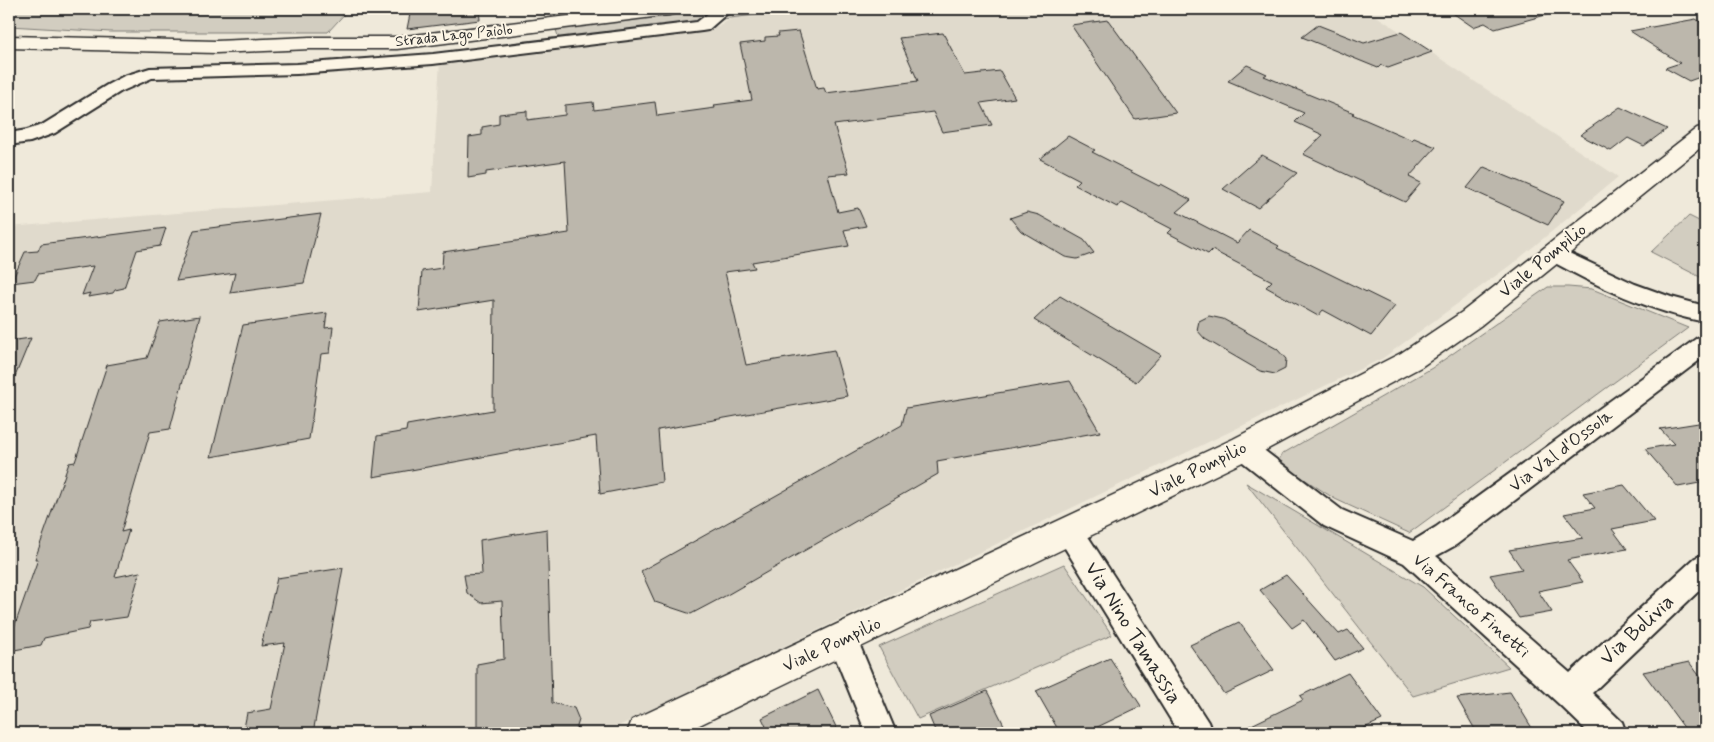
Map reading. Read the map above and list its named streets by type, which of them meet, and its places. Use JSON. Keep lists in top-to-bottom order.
{
  "streets": {
    "street": [
      "Strada Lago Paiolo",
      "Viale Pompilio",
      "Via Val d'Ossola",
      "Via Franco Finetti",
      "Via Bolivia",
      "Via Nino Tamassia"
    ]
  },
  "crossings": [
    ["Viale Pompilio", "Via Franco Finetti"],
    ["Viale Pompilio", "Via Nino Tamassia"],
    ["Via Val d'Ossola", "Via Franco Finetti"],
    ["Via Franco Finetti", "Via Bolivia"]
  ]
}
